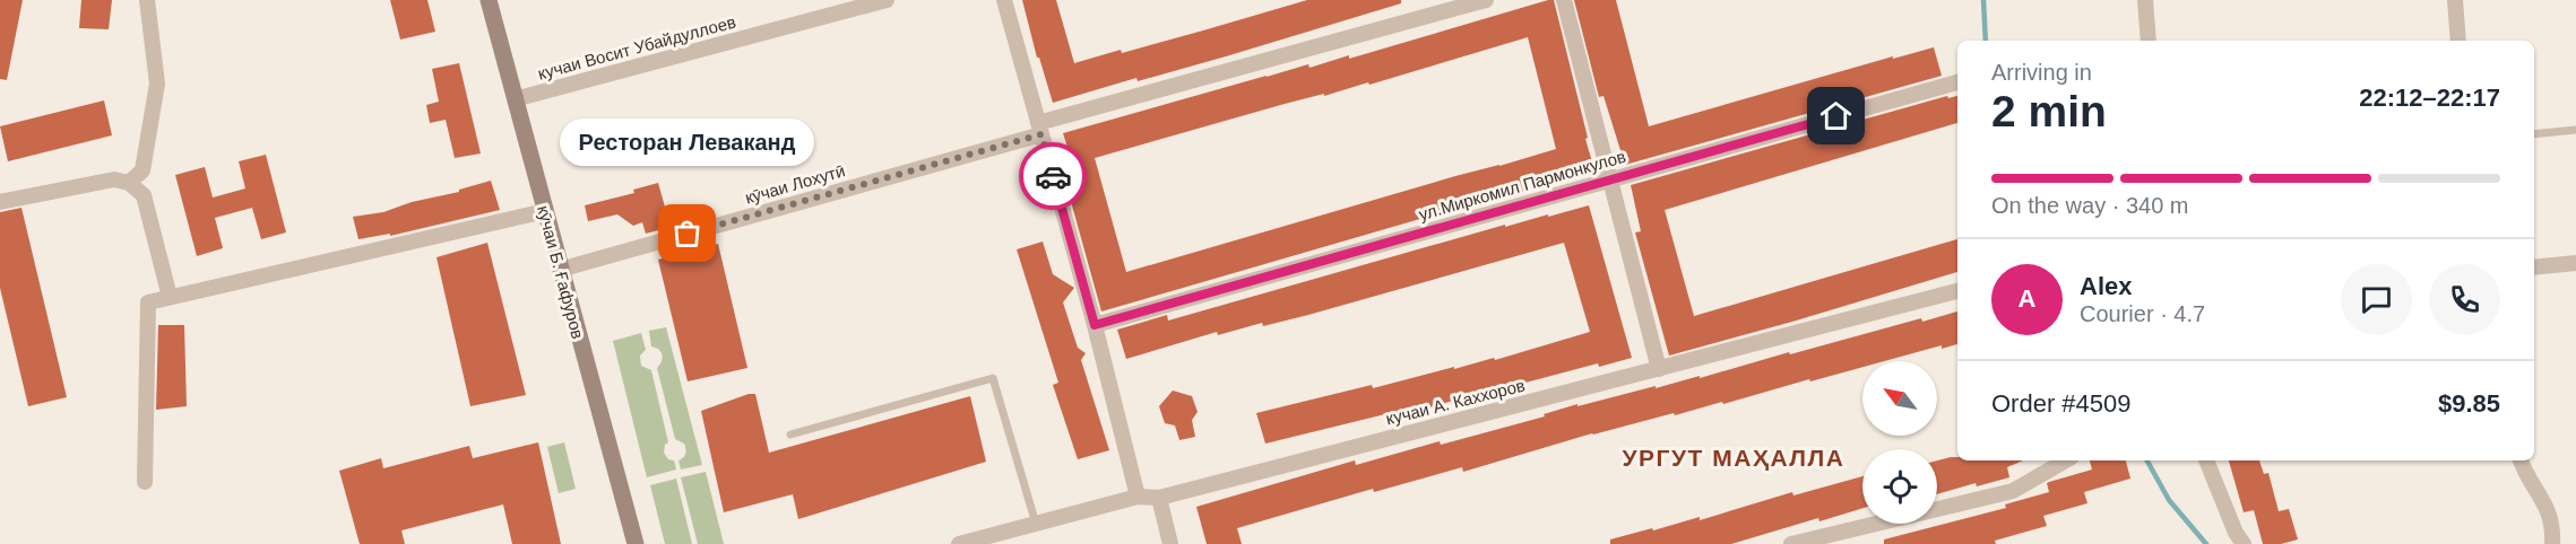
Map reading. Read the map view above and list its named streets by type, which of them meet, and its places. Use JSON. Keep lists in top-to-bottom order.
{
  "streets": {
    "street": [
      "кучаи Восит Убайдуллоев",
      "кӯчаи Лохутӣ",
      "ул.Миркомил Пармонкулов",
      "кӯчаи Б. Ғафуров",
      "кучаи А. Каххоров"
    ]
  },
  "crossings": [
    ["кучаи Восит Убайдуллоев", "кӯчаи Б. Ғафуров"],
    ["кӯчаи Лохутӣ", "кӯчаи Б. Ғафуров"]
  ],
  "districts": ["УРГУТ МАҲАЛЛА"],
  "places": ["Ресторан Леваканд"],
  "north": "top left",
  "page": {
    "heading": ["2 min", "Arriving in", "22:12–22:17"],
    "panel": [
      "Alex",
      "Courier · 4.7",
      "Order #4509",
      "$9.85"
    ],
    "bubble": "Ресторан Леваканд",
    "bar": "On the way · 340 m",
    "round": "A"
  }
}
